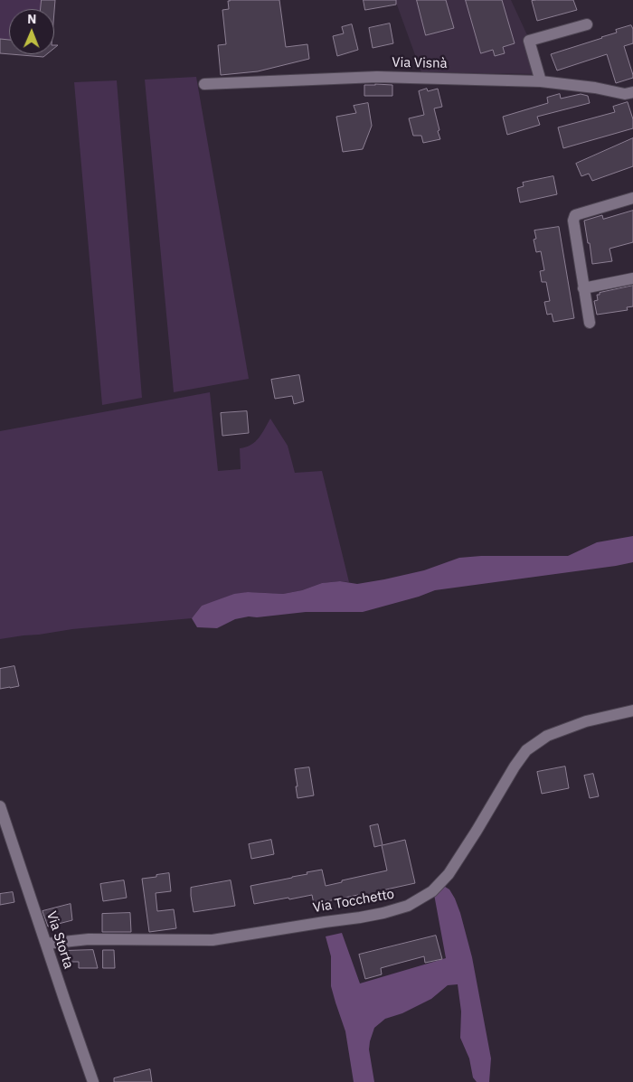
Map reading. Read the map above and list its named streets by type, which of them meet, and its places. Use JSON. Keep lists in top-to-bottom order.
{
  "streets": {
    "street": ["Via Visnà", "Via Tocchetto", "Via Storta"]
  },
  "crossings": [
    ["Via Tocchetto", "Via Storta"]
  ],
  "north": "top"
}
